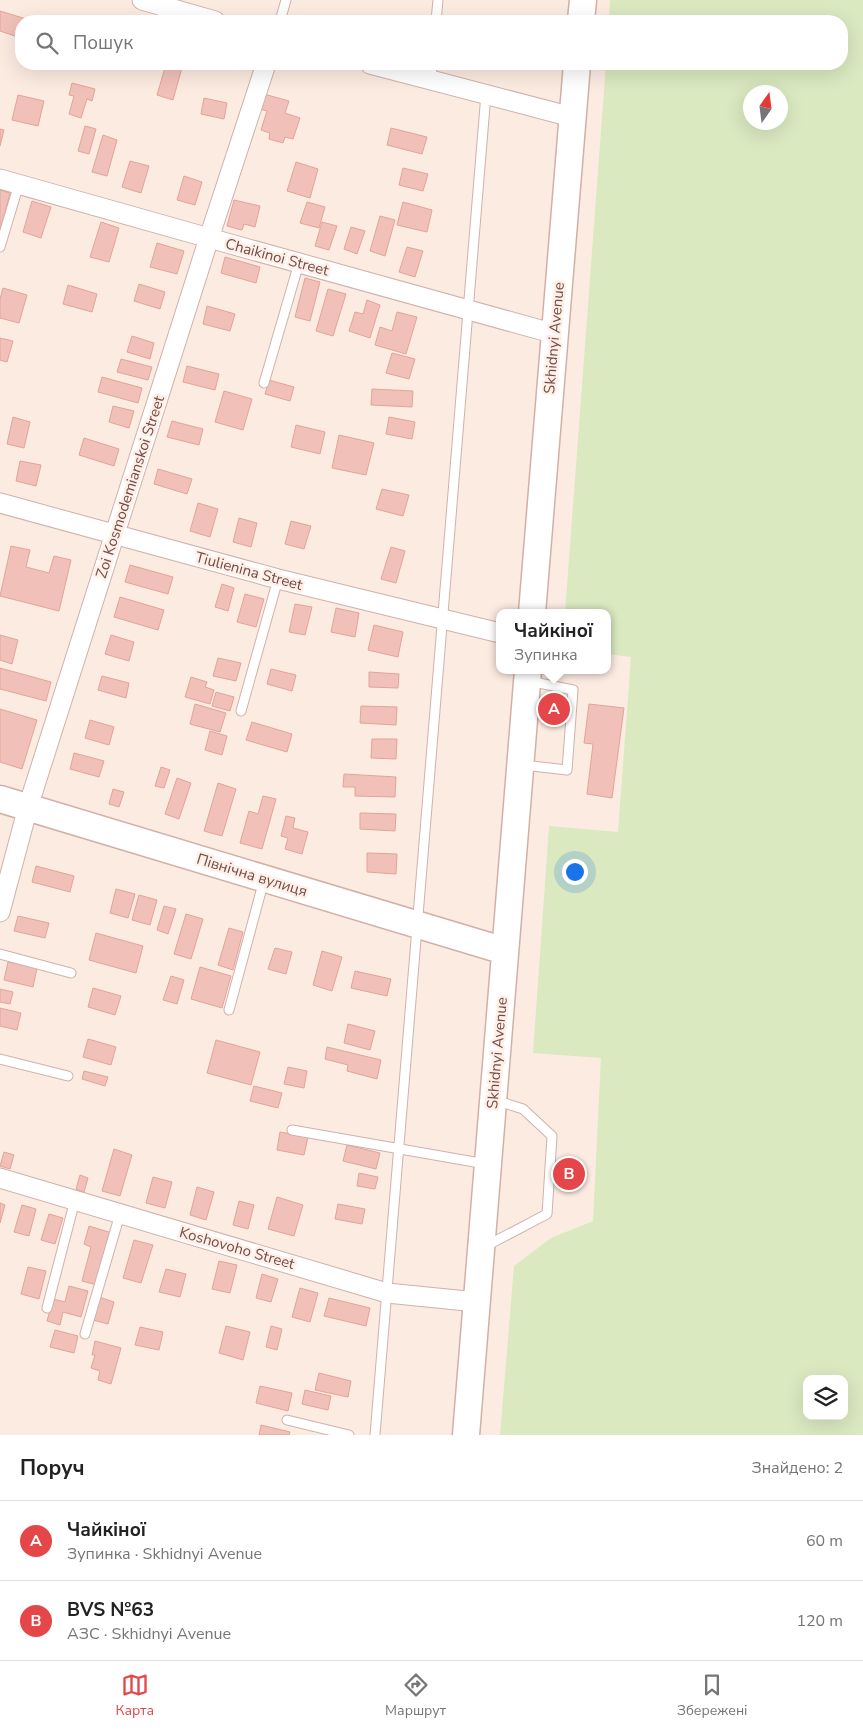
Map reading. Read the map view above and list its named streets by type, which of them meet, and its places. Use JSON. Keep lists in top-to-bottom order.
{
  "streets": {
    "main road": ["Skhidnyi Avenue", "Північна вулиця"],
    "street": [
      "Chaikinoi Street",
      "Zoi Kosmodemianskoi Street",
      "Tiulienina Street",
      "Koshovoho Street"
    ]
  },
  "crossings": [
    ["Chaikinoi Street", "Skhidnyi Avenue"],
    ["Chaikinoi Street", "Zoi Kosmodemianskoi Street"],
    ["Skhidnyi Avenue", "Північна вулиця"],
    ["Skhidnyi Avenue", "Koshovoho Street"],
    ["Zoi Kosmodemianskoi Street", "Tiulienina Street"],
    ["Zoi Kosmodemianskoi Street", "Північна вулиця"]
  ],
  "north": "top",
  "page": {
    "search": "Пошук",
    "popup": ["Чайкіної", "Зупинка"],
    "pins": ["A", "B"],
    "heading": ["Поруч", "Знайдено: 2"],
    "list": [
      {
        "mark": "A",
        "name": "Чайкіної",
        "note": "Зупинка · Skhidnyi Avenue",
        "value": "60 m"
      },
      {
        "mark": "B",
        "name": "BVS №63",
        "note": "АЗС · Skhidnyi Avenue",
        "value": "120 m"
      }
    ],
    "nav": ["Карта", "Маршрут", "Збережені"]
  }
}
